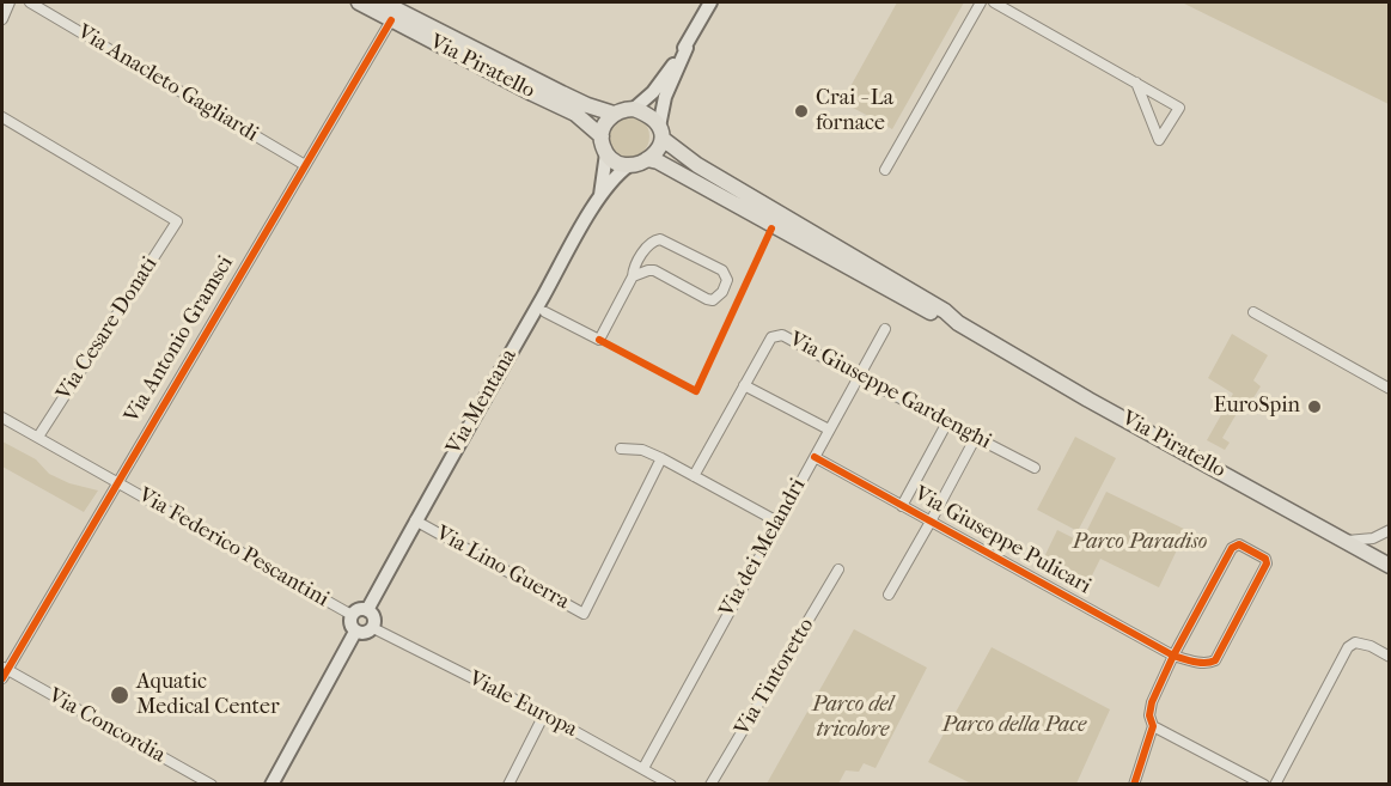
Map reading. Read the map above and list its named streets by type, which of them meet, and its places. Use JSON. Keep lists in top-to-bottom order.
{
  "streets": {
    "main road": ["Via Piratello", "Via Mentana"],
    "street": [
      "Via Anacleto Gagliardi",
      "Via Cesare Donati",
      "Via Antonio Gramsci",
      "Via Giuseppe Gardenghi",
      "Via Giuseppe Pulicari",
      "Via Federico Pescantini",
      "Via dei Melandri",
      "Via Lino Guerra",
      "Via Tintoretto",
      "Viale Europa",
      "Via Concordia"
    ]
  },
  "crossings": [
    ["Via Piratello", "Via Antonio Gramsci"],
    ["Via Piratello", "Via Mentana"],
    ["Via Anacleto Gagliardi", "Via Antonio Gramsci"],
    ["Via Cesare Donati", "Via Federico Pescantini"],
    ["Via Antonio Gramsci", "Via Federico Pescantini"],
    ["Via Antonio Gramsci", "Via Concordia"],
    ["Via Giuseppe Gardenghi", "Via dei Melandri"],
    ["Via Mentana", "Via Federico Pescantini"],
    ["Via Mentana", "Via Lino Guerra"],
    ["Via Mentana", "Viale Europa"],
    ["Via Giuseppe Pulicari", "Via dei Melandri"],
    ["Via Federico Pescantini", "Viale Europa"],
    ["Via dei Melandri", "Viale Europa"]
  ],
  "parks": ["Parco Paradiso", "Parco del tricolore", "Parco della Pace"],
  "places": ["Crai - La fornace", "EuroSpin", "Aquatic Medical Center"]
}
